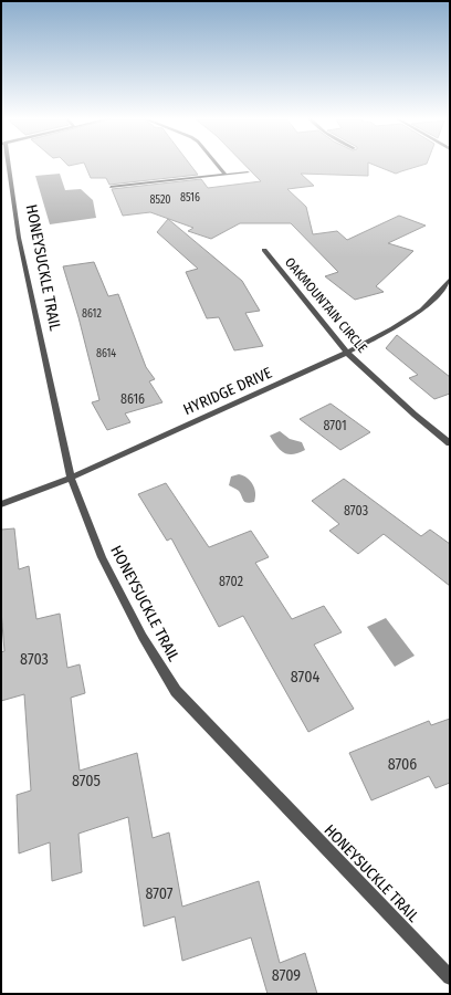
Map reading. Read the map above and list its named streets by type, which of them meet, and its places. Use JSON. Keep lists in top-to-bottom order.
{
  "streets": {
    "street": ["HONEYSUCKLE TRAIL", "OAKMOUNTAIN CIRCLE", "HYRIDGE DRIVE"]
  },
  "crossings": [
    ["HONEYSUCKLE TRAIL", "HYRIDGE DRIVE"],
    ["OAKMOUNTAIN CIRCLE", "HYRIDGE DRIVE"]
  ],
  "house_numbers": [
    "8516",
    "8520",
    "8612",
    "8614",
    "8616",
    "8701",
    "8703",
    "8702",
    "8703",
    "8704",
    "8706",
    "8705",
    "8707",
    "8709"
  ]
}
